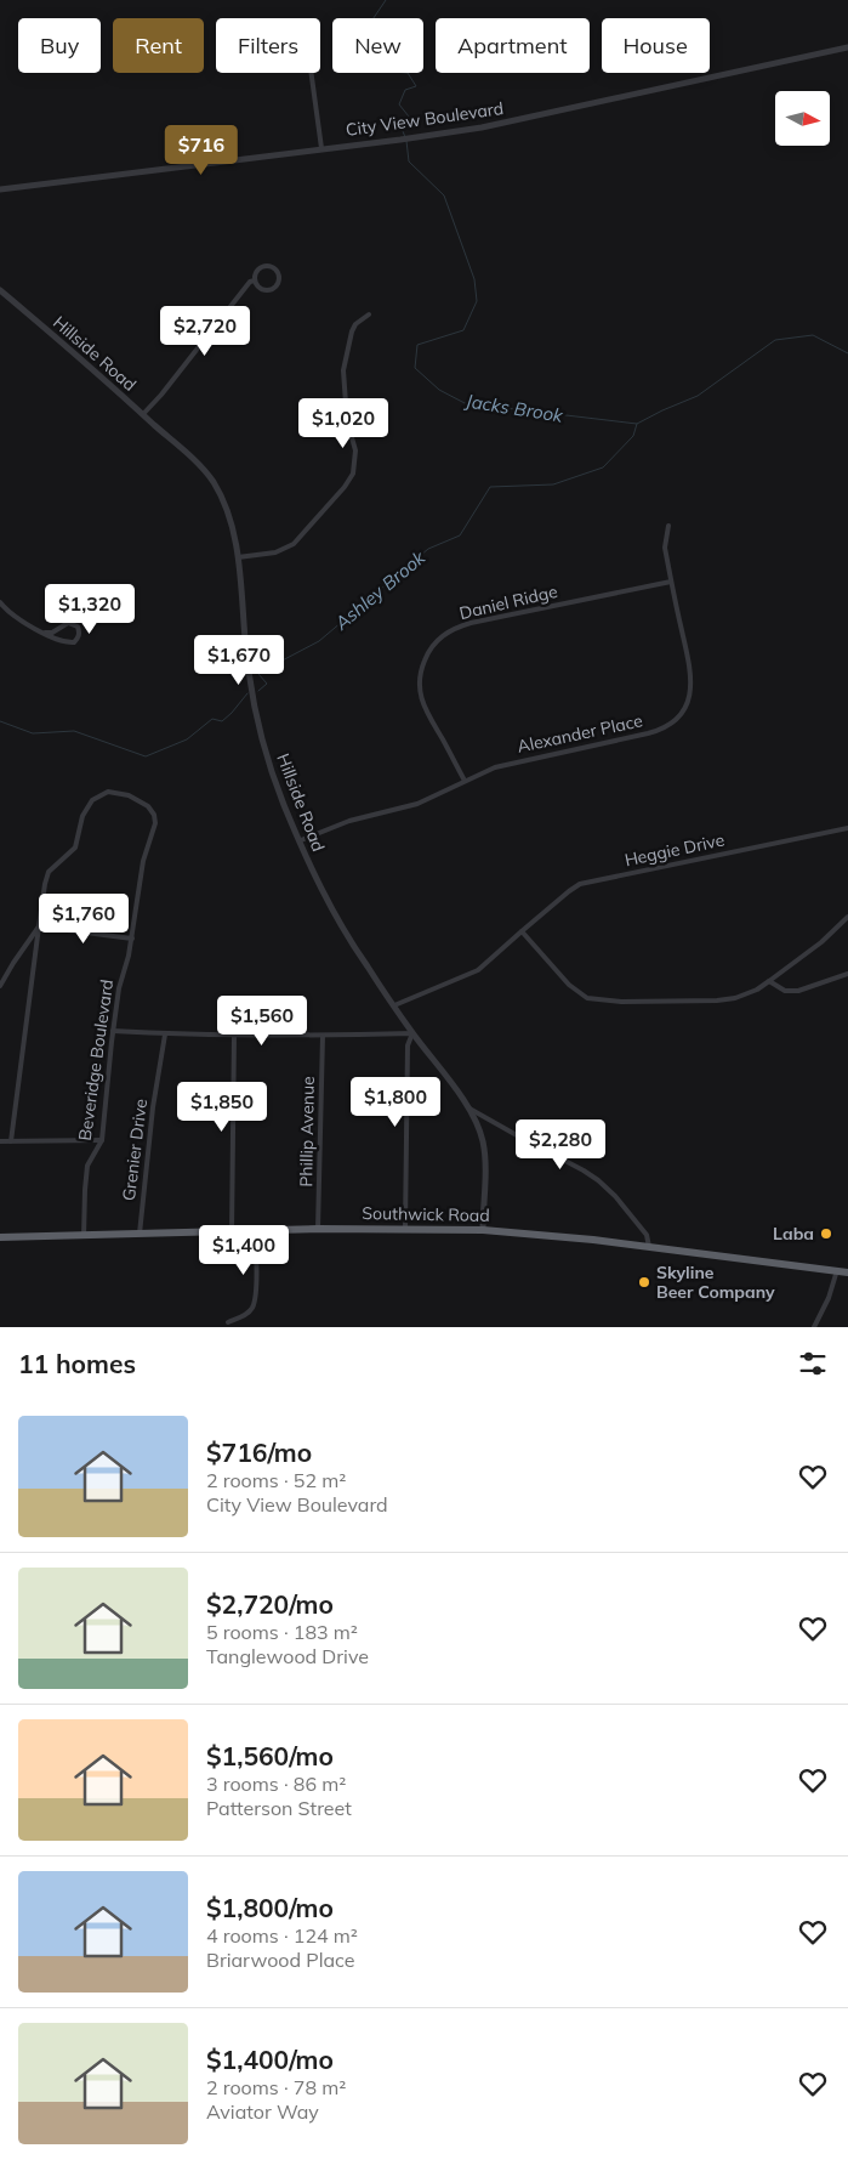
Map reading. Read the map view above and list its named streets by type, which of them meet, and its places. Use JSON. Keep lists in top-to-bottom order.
{
  "streets": {
    "highway": ["Southwick Road"],
    "street": [
      "City View Boulevard",
      "Hillside Road",
      "Daniel Ridge",
      "Alexander Place",
      "Heggie Drive",
      "Beveridge Boulevard",
      "Phillip Avenue",
      "Grenier Drive"
    ]
  },
  "crossings": [
    ["Hillside Road", "Alexander Place"],
    ["Hillside Road", "Heggie Drive"],
    ["Hillside Road", "Southwick Road"],
    ["Daniel Ridge", "Alexander Place"],
    ["Beveridge Boulevard", "Southwick Road"],
    ["Phillip Avenue", "Southwick Road"],
    ["Grenier Drive", "Southwick Road"]
  ],
  "water": ["Jacks Brook", "Ashley Brook"],
  "places": ["Laba", "Skyline Beer Company"],
  "north": "right",
  "page": {
    "chip": [
      "Buy",
      "Rent",
      "Filters",
      "New",
      "Apartment",
      "House"
    ],
    "price": [
      "$716",
      "$2,720",
      "$1,020",
      "$1,320",
      "$1,670",
      "$1,760",
      "$1,560",
      "$1,800",
      "$1,850",
      "$2,280",
      "$1,400"
    ],
    "heading": "11 homes",
    "list": [
      {
        "name": "$716/mo",
        "note": "2 rooms · 52 m² · City View Boulevard"
      },
      {
        "name": "$2,720/mo",
        "note": "5 rooms · 183 m² · Tanglewood Drive"
      },
      {
        "name": "$1,560/mo",
        "note": "3 rooms · 86 m² · Patterson Street"
      },
      {
        "name": "$1,800/mo",
        "note": "4 rooms · 124 m² · Briarwood Place"
      },
      {
        "name": "$1,400/mo",
        "note": "2 rooms · 78 m² · Aviator Way"
      }
    ]
  }
}
